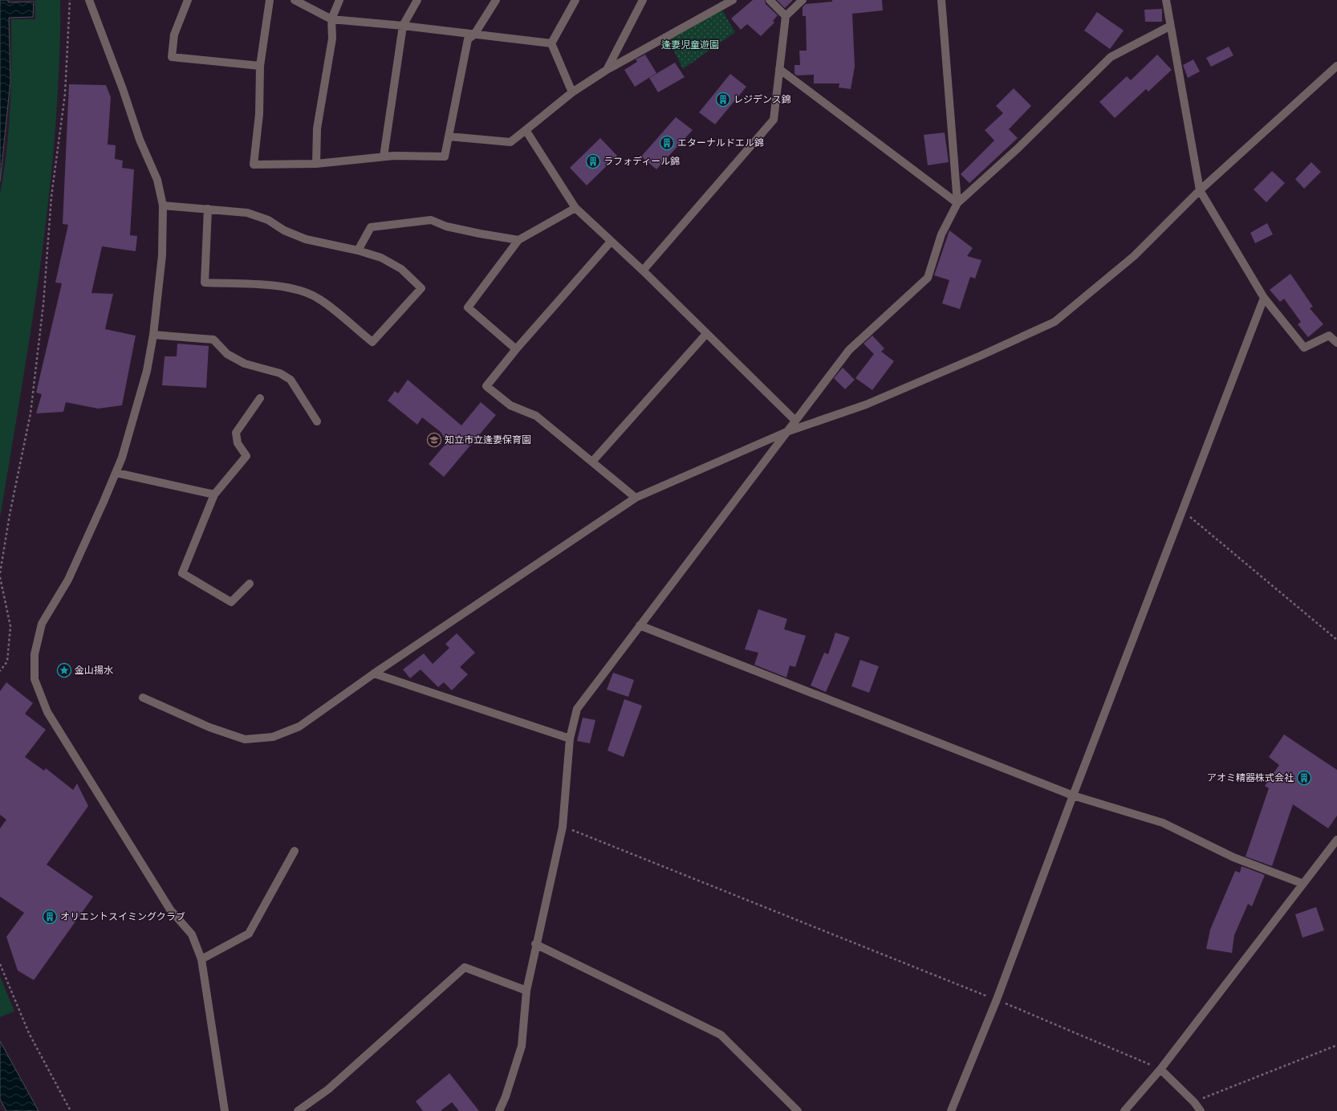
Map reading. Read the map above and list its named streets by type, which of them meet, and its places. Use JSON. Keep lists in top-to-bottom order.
{
  "parks": ["逢妻児童遊園"],
  "places": {
    "building": [
      "レジデンス錦",
      "エターナルドエル錦",
      "ラフォディール錦",
      "アオミ精器株式会社",
      "オリエントスイミングクラブ"
    ],
    "school or university": ["知立市立逢妻保育園"],
    "place": ["金山揚水"]
  }
}
